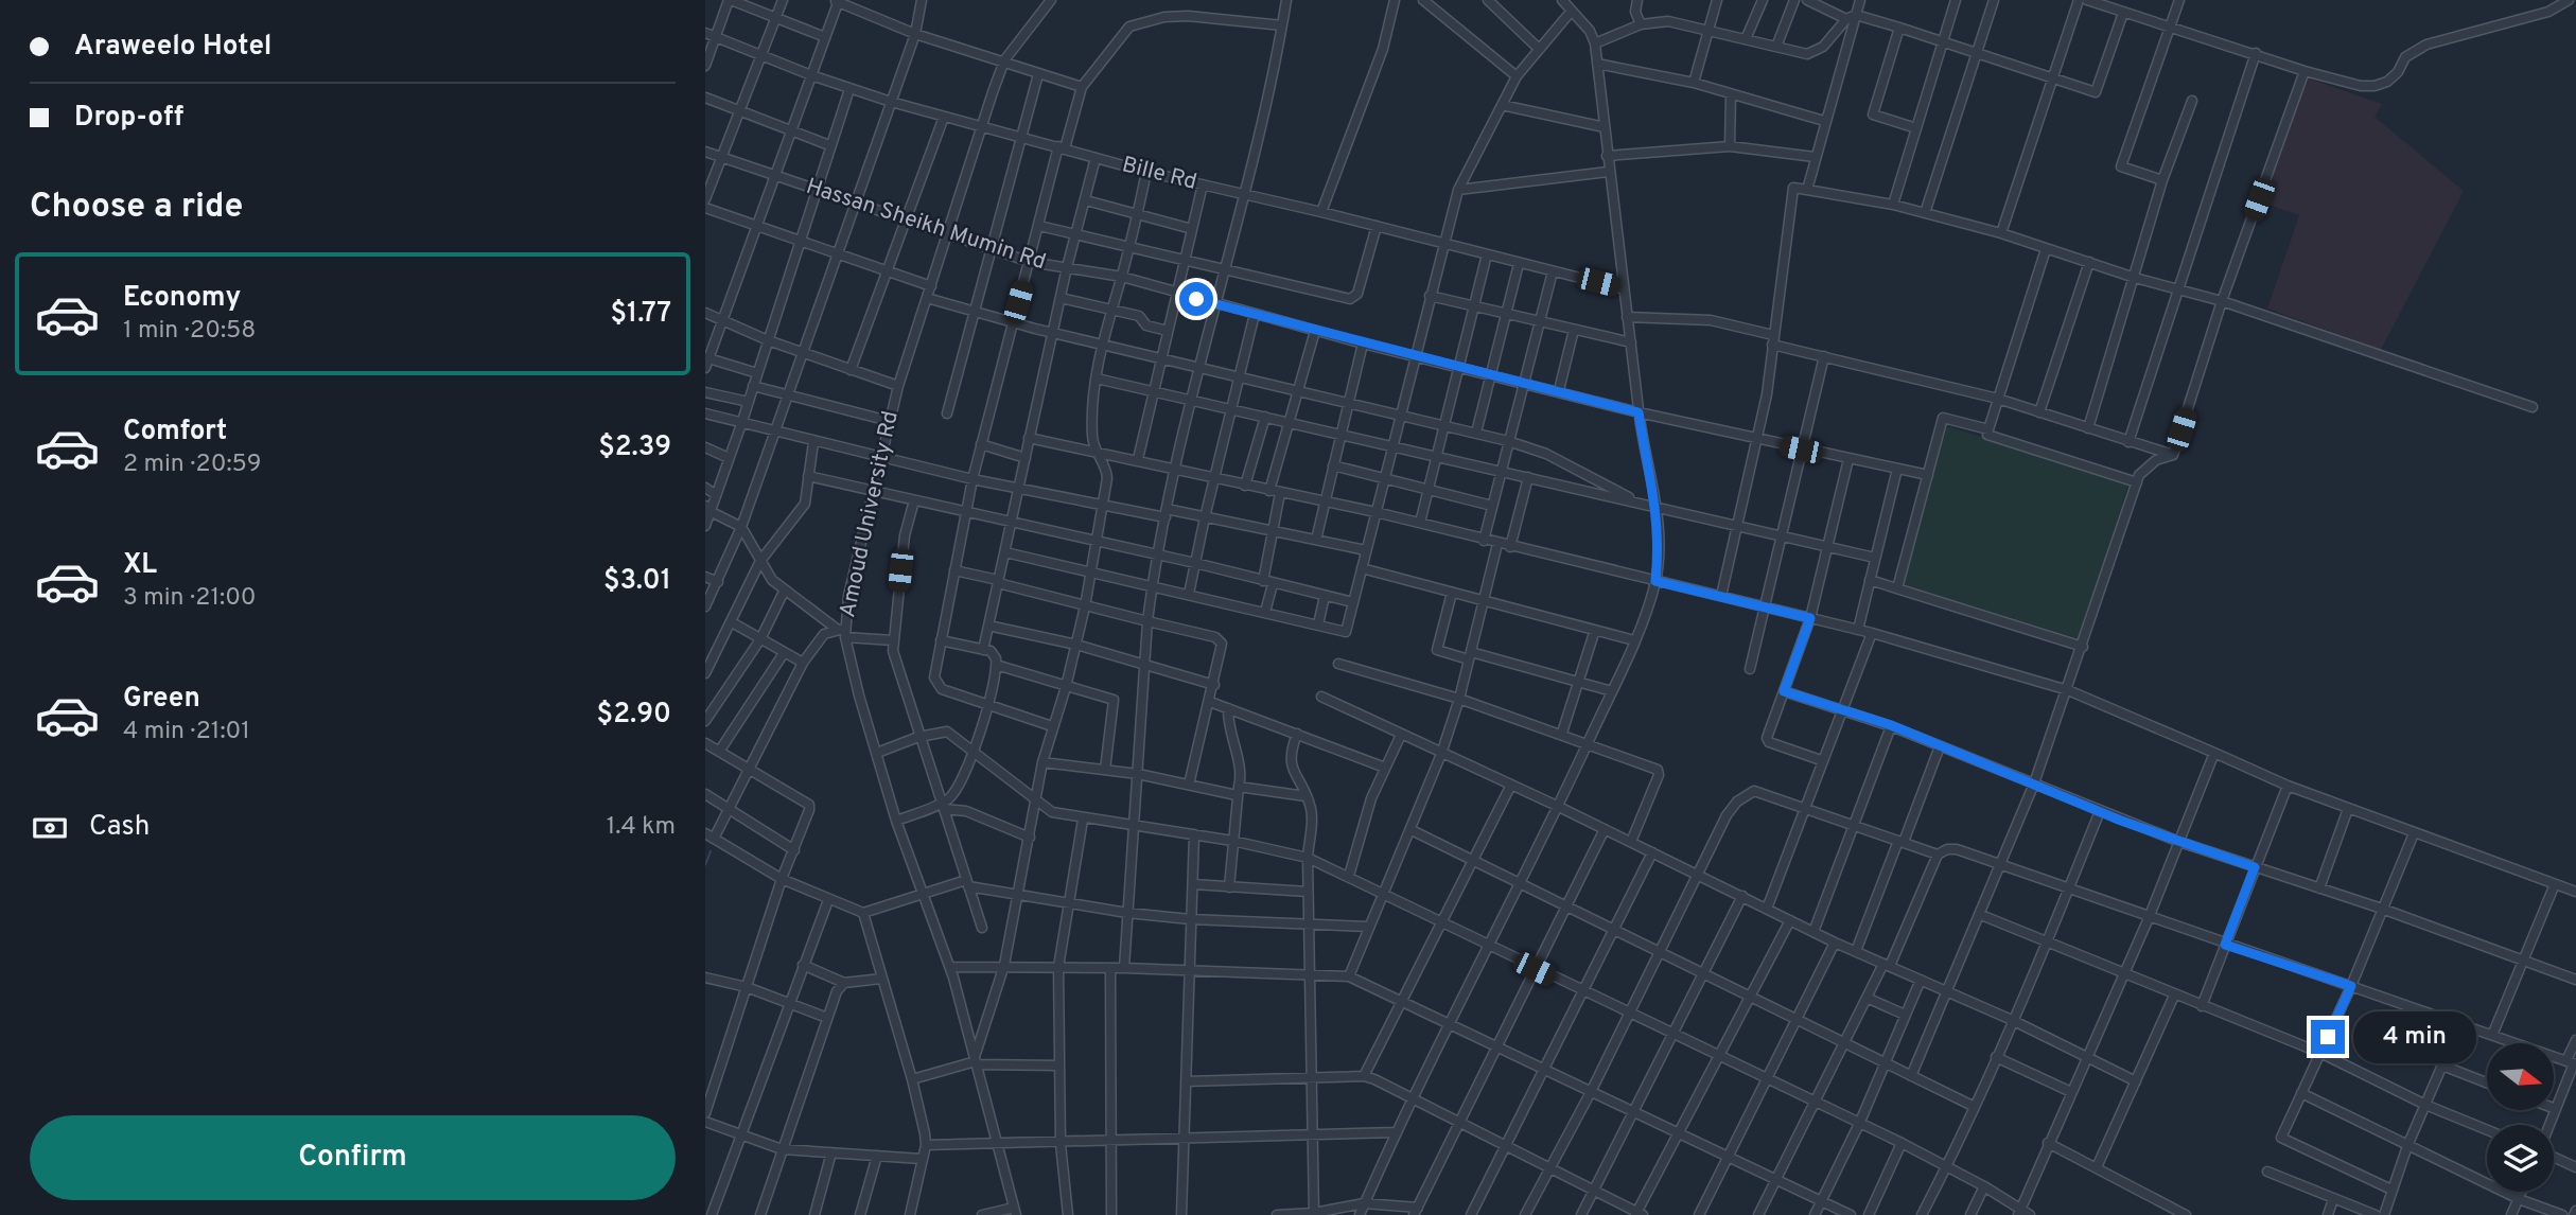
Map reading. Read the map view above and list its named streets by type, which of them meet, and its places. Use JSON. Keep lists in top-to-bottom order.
{
  "streets": {
    "street": ["Bille Rd", "Hassan Sheikh Mumin Rd", "Amoud University Rd"]
  },
  "crossings": [
    ["Bille Rd", "Amoud University Rd"],
    ["Hassan Sheikh Mumin Rd", "Amoud University Rd"]
  ],
  "north": "right",
  "page": {
    "banner": ["Araweelo Hotel", "Drop-off"],
    "heading": "Choose a ride",
    "list": [
      {
        "name": "Economy",
        "note": "1 min · 20:58",
        "value": "$1.77"
      },
      {
        "name": "Comfort",
        "note": "2 min · 20:59",
        "value": "$2.39"
      },
      {
        "name": "XL",
        "note": "3 min · 21:00",
        "value": "$3.01"
      },
      {
        "name": "Green",
        "note": "4 min · 21:01",
        "value": "$2.90"
      }
    ],
    "pay": ["Cash", "1.4 km"],
    "bubble": "4 min",
    "buttons": "Confirm"
  }
}
